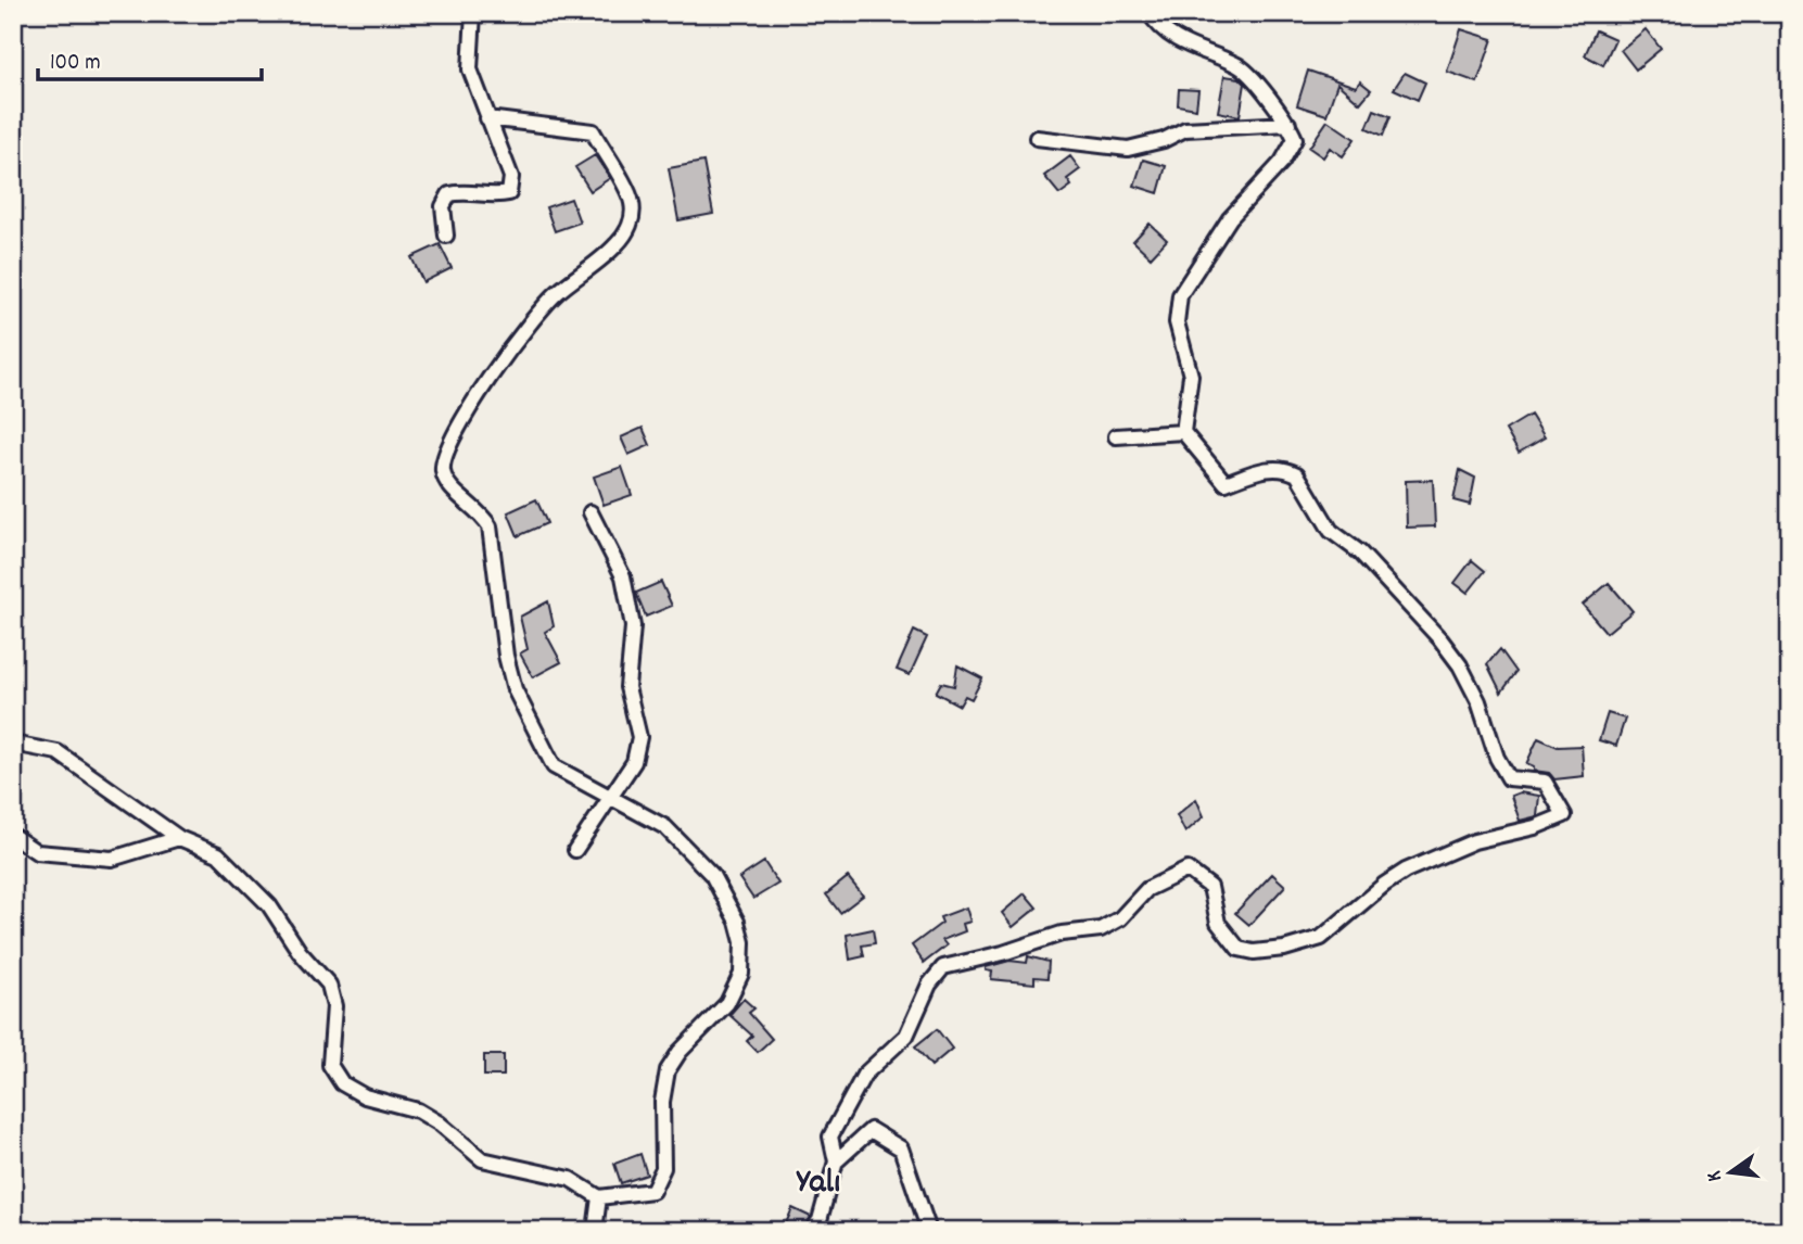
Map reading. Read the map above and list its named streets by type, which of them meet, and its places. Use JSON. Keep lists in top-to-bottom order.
{
  "districts": ["Yalı"],
  "scale_bar": "100 m",
  "north": "left"
}
